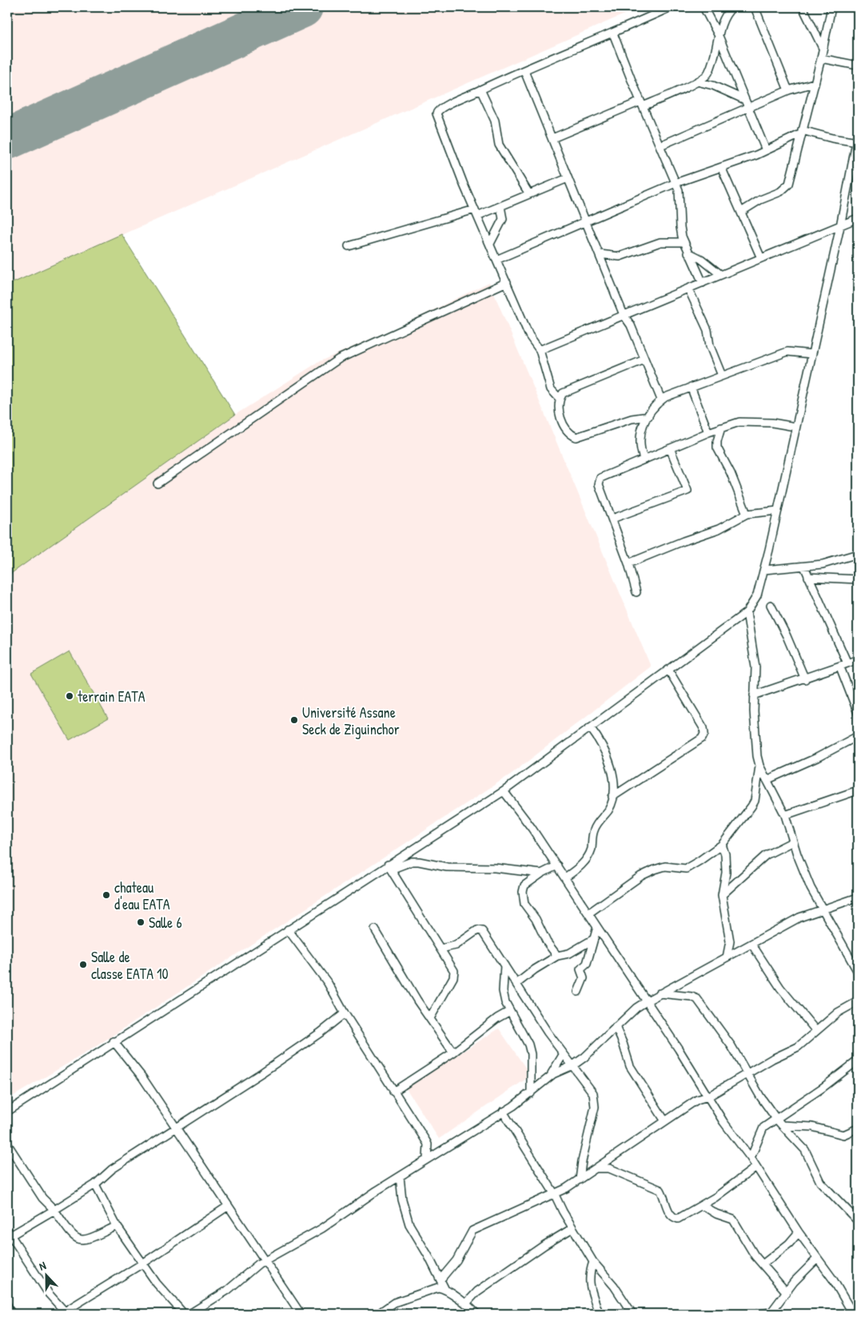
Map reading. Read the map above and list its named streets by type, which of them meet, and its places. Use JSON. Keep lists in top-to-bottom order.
{
  "places": [
    "terrain EATA",
    "Université Assane Seck de Ziguinchor",
    "chateau d'eau EATA",
    "Salle 6",
    "Salle de classe EATA 10"
  ],
  "north": "top"
}
